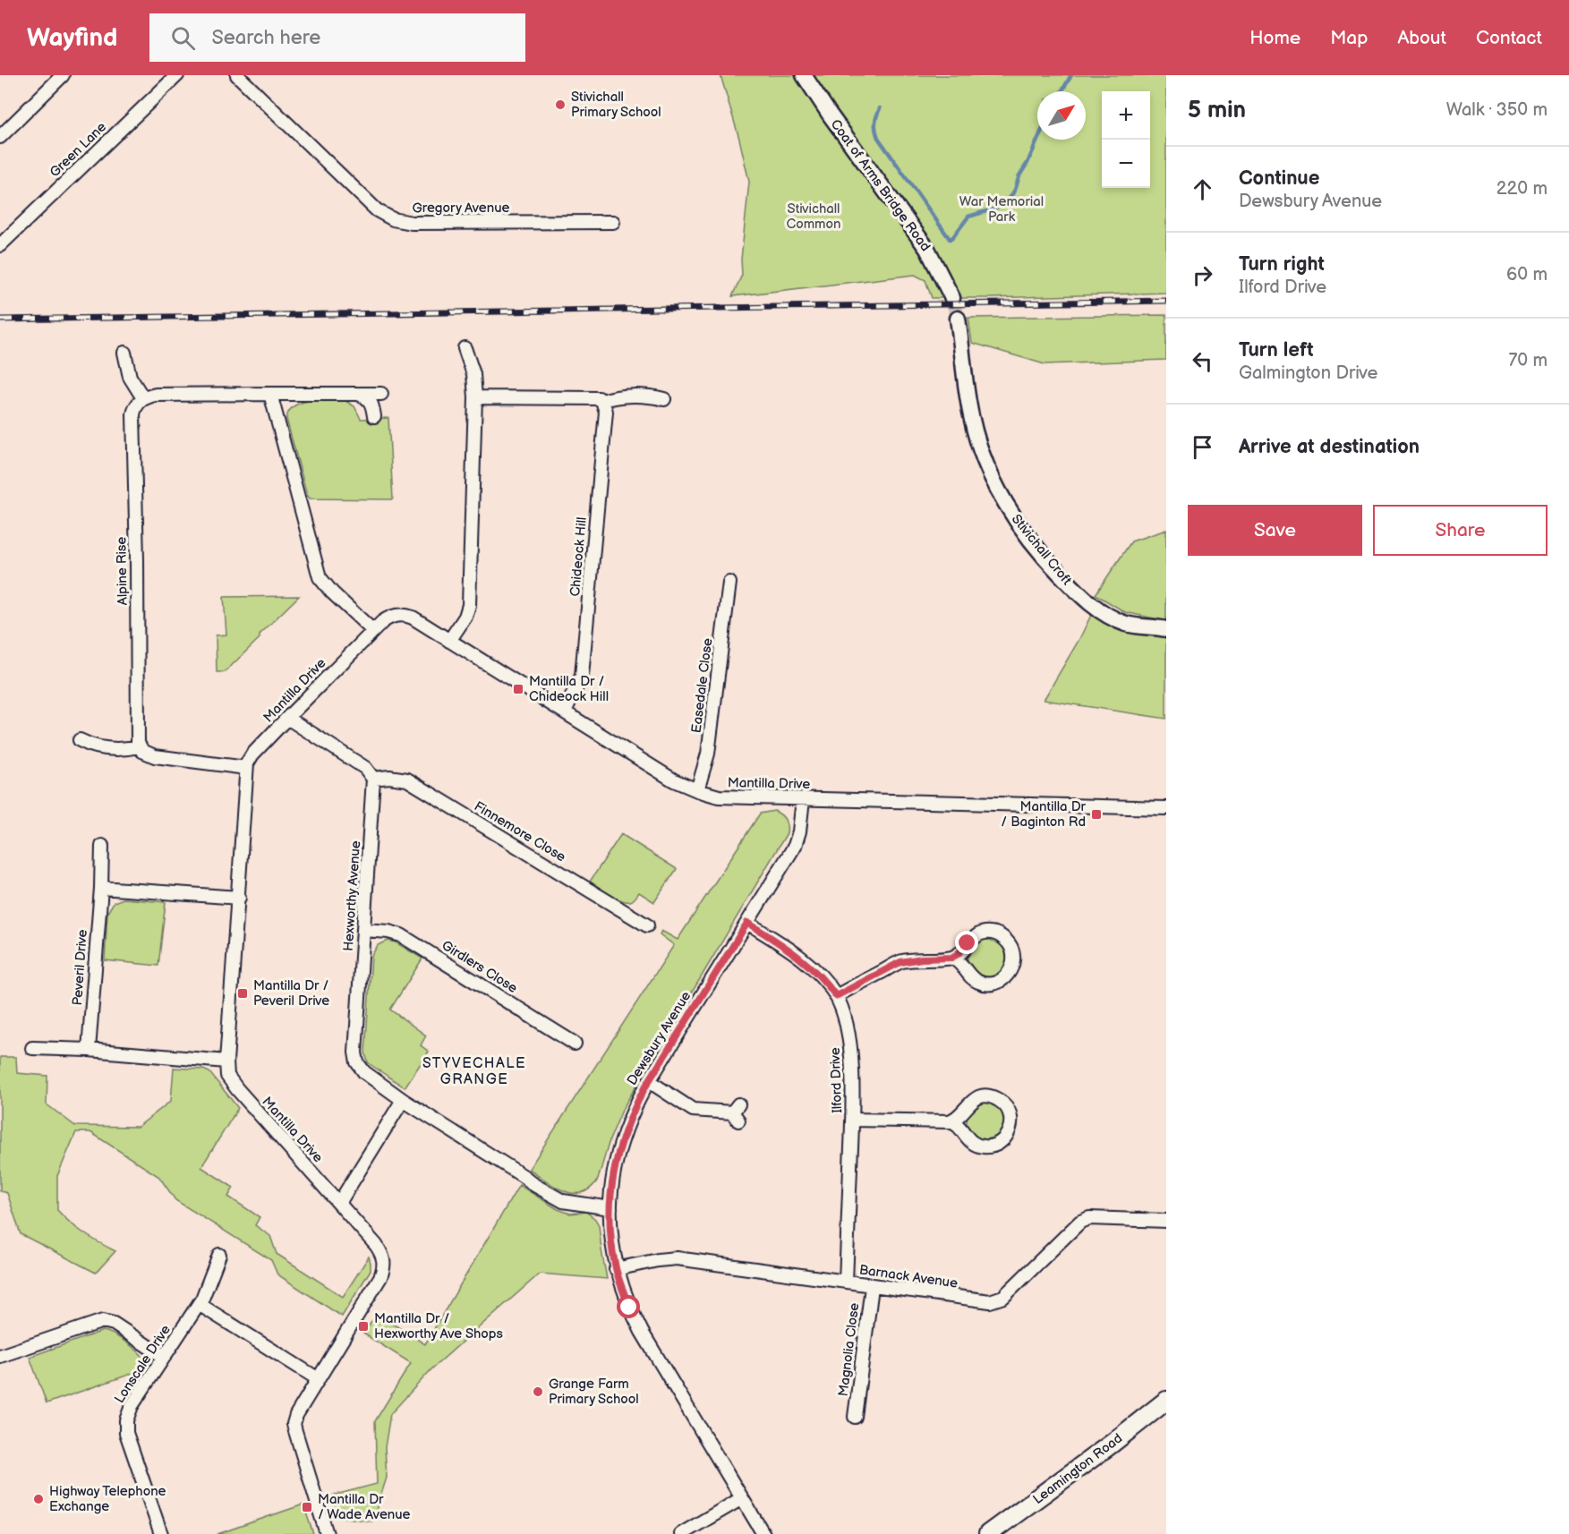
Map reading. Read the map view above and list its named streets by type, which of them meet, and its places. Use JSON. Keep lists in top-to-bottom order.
{
  "streets": {
    "main road": ["Leamington Road"],
    "street": [
      "Green Lane",
      "Coat of Arms Bridge Road",
      "Gregory Avenue",
      "Stivichall Croft",
      "Chideock Hill",
      "Alpine Rise",
      "Easedale Close",
      "Mantilla Drive",
      "Finnemore Close",
      "Hexworthy Avenue",
      "Girdlers Close",
      "Peveril Drive",
      "Dewsbury Avenue",
      "Ilford Drive",
      "Barnack Avenue",
      "Magnolia Close",
      "Lonscale Drive"
    ]
  },
  "crossings": [
    ["Chideock Hill", "Mantilla Drive"],
    ["Easedale Close", "Mantilla Drive"],
    ["Mantilla Drive", "Dewsbury Avenue"],
    ["Finnemore Close", "Hexworthy Avenue"],
    ["Hexworthy Avenue", "Girdlers Close"],
    ["Hexworthy Avenue", "Dewsbury Avenue"],
    ["Dewsbury Avenue", "Ilford Drive"],
    ["Dewsbury Avenue", "Barnack Avenue"],
    ["Ilford Drive", "Barnack Avenue"],
    ["Barnack Avenue", "Magnolia Close"]
  ],
  "districts": ["STYVECHALE GRANGE"],
  "parks": ["War Memorial Park", "Stivichall Common"],
  "places": {
    "other": ["Stivichall Primary School", "Grange Farm Primary School", "Highway Telephone Exchange"],
    "transit": [
      "Mantilla Dr / Chideock Hill",
      "Mantilla Dr / Baginton Rd",
      "Mantilla Dr / Peveril Drive",
      "Mantilla Dr / Hexworthy Ave Shops",
      "Mantilla Dr / Wade Avenue"
    ]
  },
  "north": "top right",
  "page": {
    "header": "Wayfind",
    "search": "Search here",
    "nav": [
      "Home",
      "Map",
      "About",
      "Contact"
    ],
    "heading": ["5 min", "Walk · 350 m"],
    "map_buttons": ["+", "−"],
    "list": [
      ["Continue", "Dewsbury Avenue", "220 m"],
      ["Turn right", "Ilford Drive", "60 m"],
      ["Turn left", "Galmington Drive", "70 m"],
      "Arrive at destination"
    ],
    "buttons": ["Save", "Share"]
  }
}
